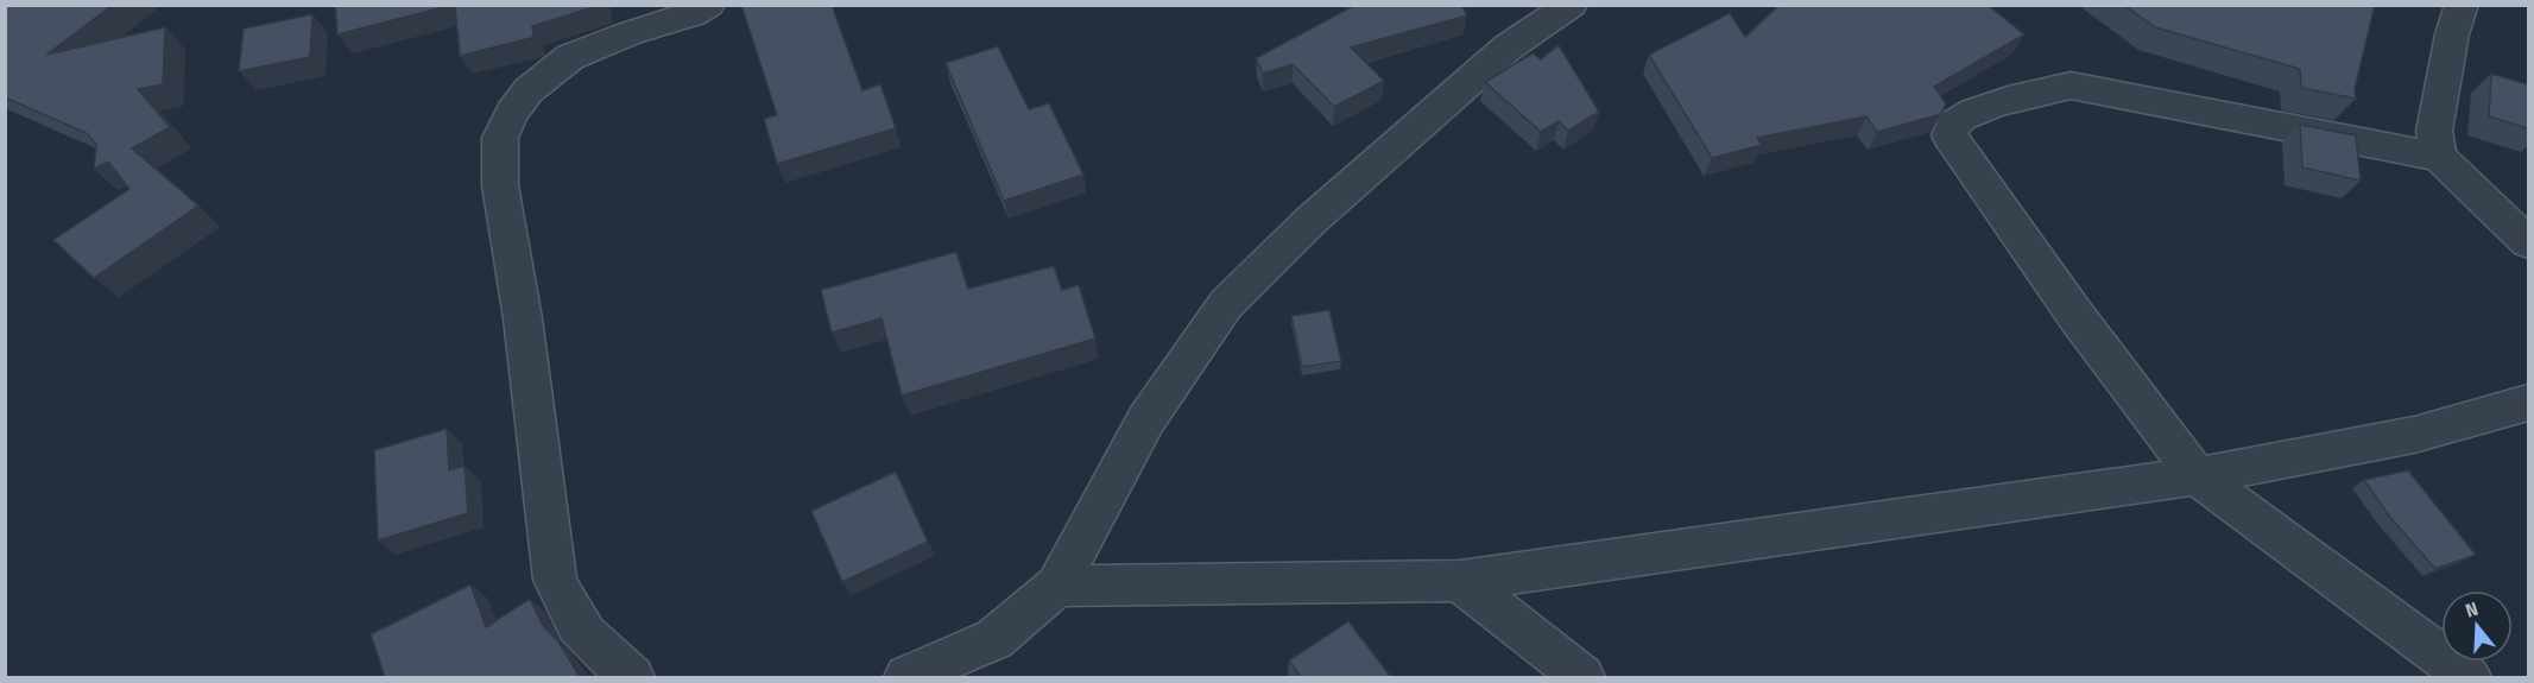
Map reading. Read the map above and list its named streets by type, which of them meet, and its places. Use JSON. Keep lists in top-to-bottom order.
{
  "north": "top"
}
